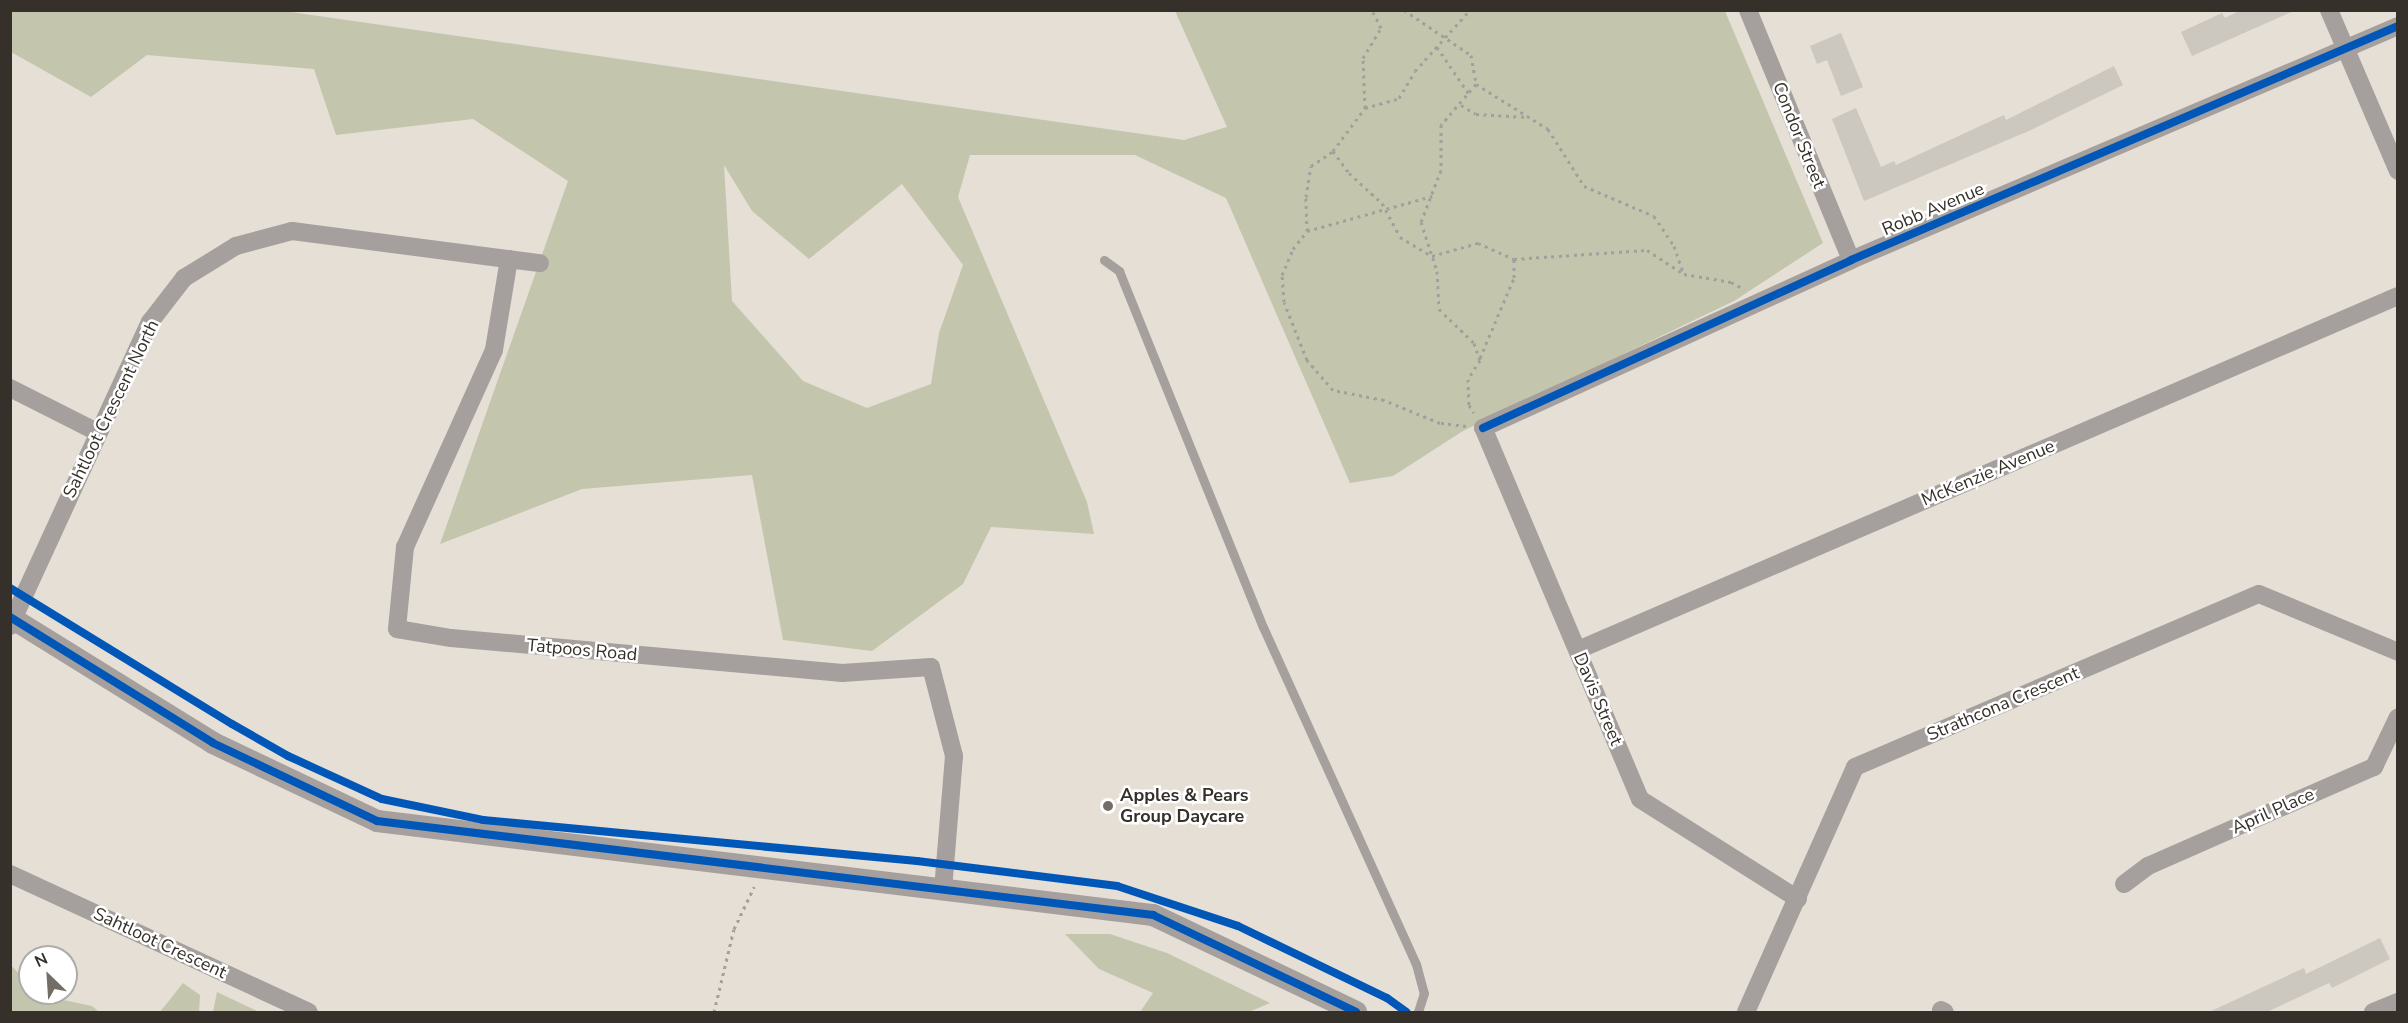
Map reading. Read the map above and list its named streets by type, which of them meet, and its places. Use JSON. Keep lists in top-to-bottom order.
{
  "streets": {
    "street": [
      "Condor Street",
      "Robb Avenue",
      "Sahtloot Crescent North",
      "McKenzie Avenue",
      "Tatpoos Road",
      "Davis Street",
      "Strathcona Crescent",
      "April Place",
      "Sahtloot Crescent"
    ]
  },
  "crossings": [
    ["Condor Street", "Robb Avenue"],
    ["Robb Avenue", "Davis Street"],
    ["Sahtloot Crescent North", "Tatpoos Road"],
    ["McKenzie Avenue", "Davis Street"],
    ["Davis Street", "Strathcona Crescent"]
  ],
  "places": ["Apples & Pears Group Daycare"],
  "north": "top left"
}
